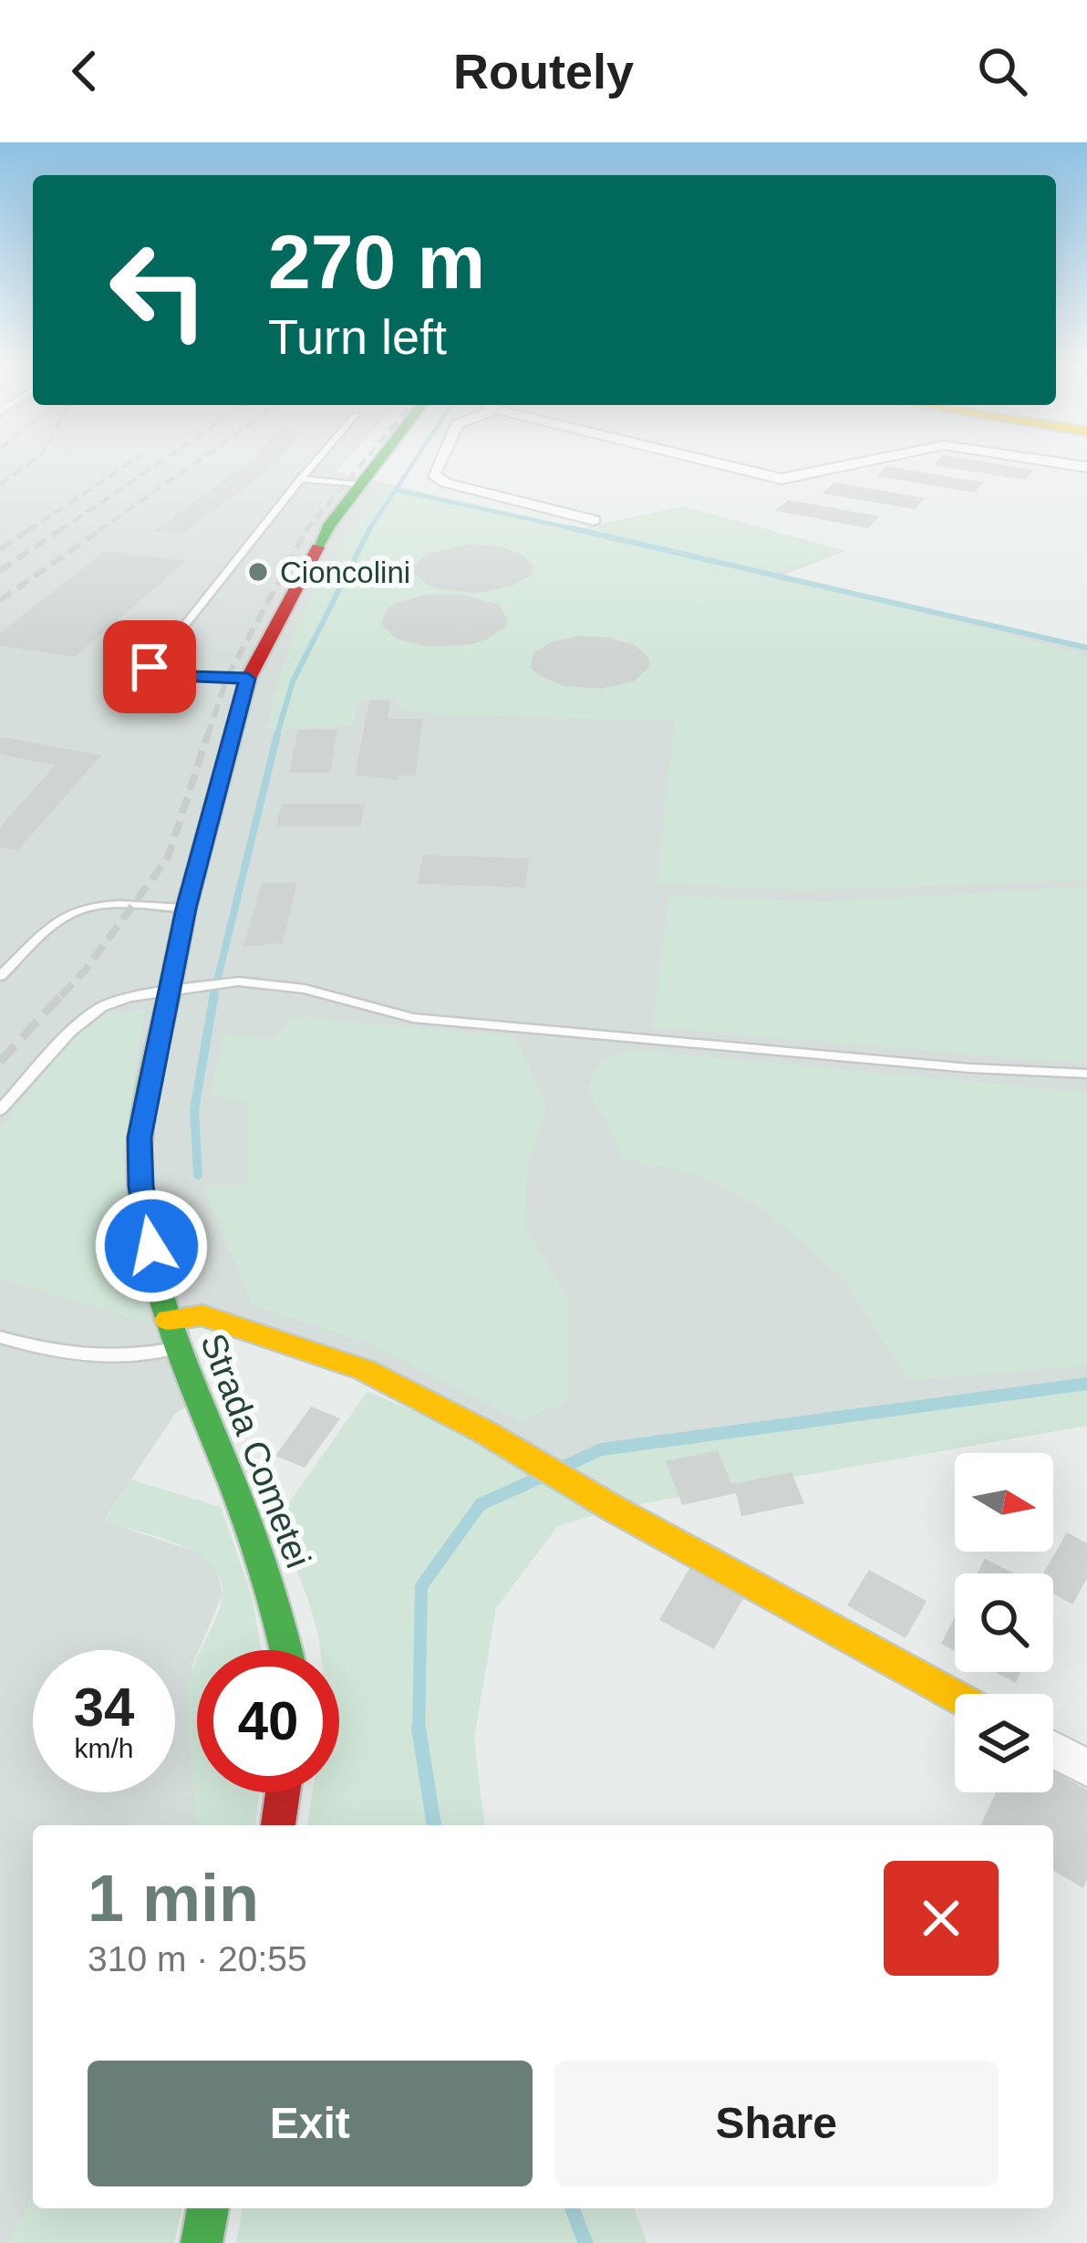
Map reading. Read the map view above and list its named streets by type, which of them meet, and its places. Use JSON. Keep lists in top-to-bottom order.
{
  "streets": {
    "street": ["Strada Cometei"]
  },
  "places": ["Cioncolini"],
  "north": "right",
  "page": {
    "header": "Routely",
    "turn": ["270 m", "Turn left"],
    "speed": "34 km/h",
    "limit": "40",
    "heading": ["1 min", "310 m · 20:55"],
    "buttons": ["Exit", "Share"]
  }
}
